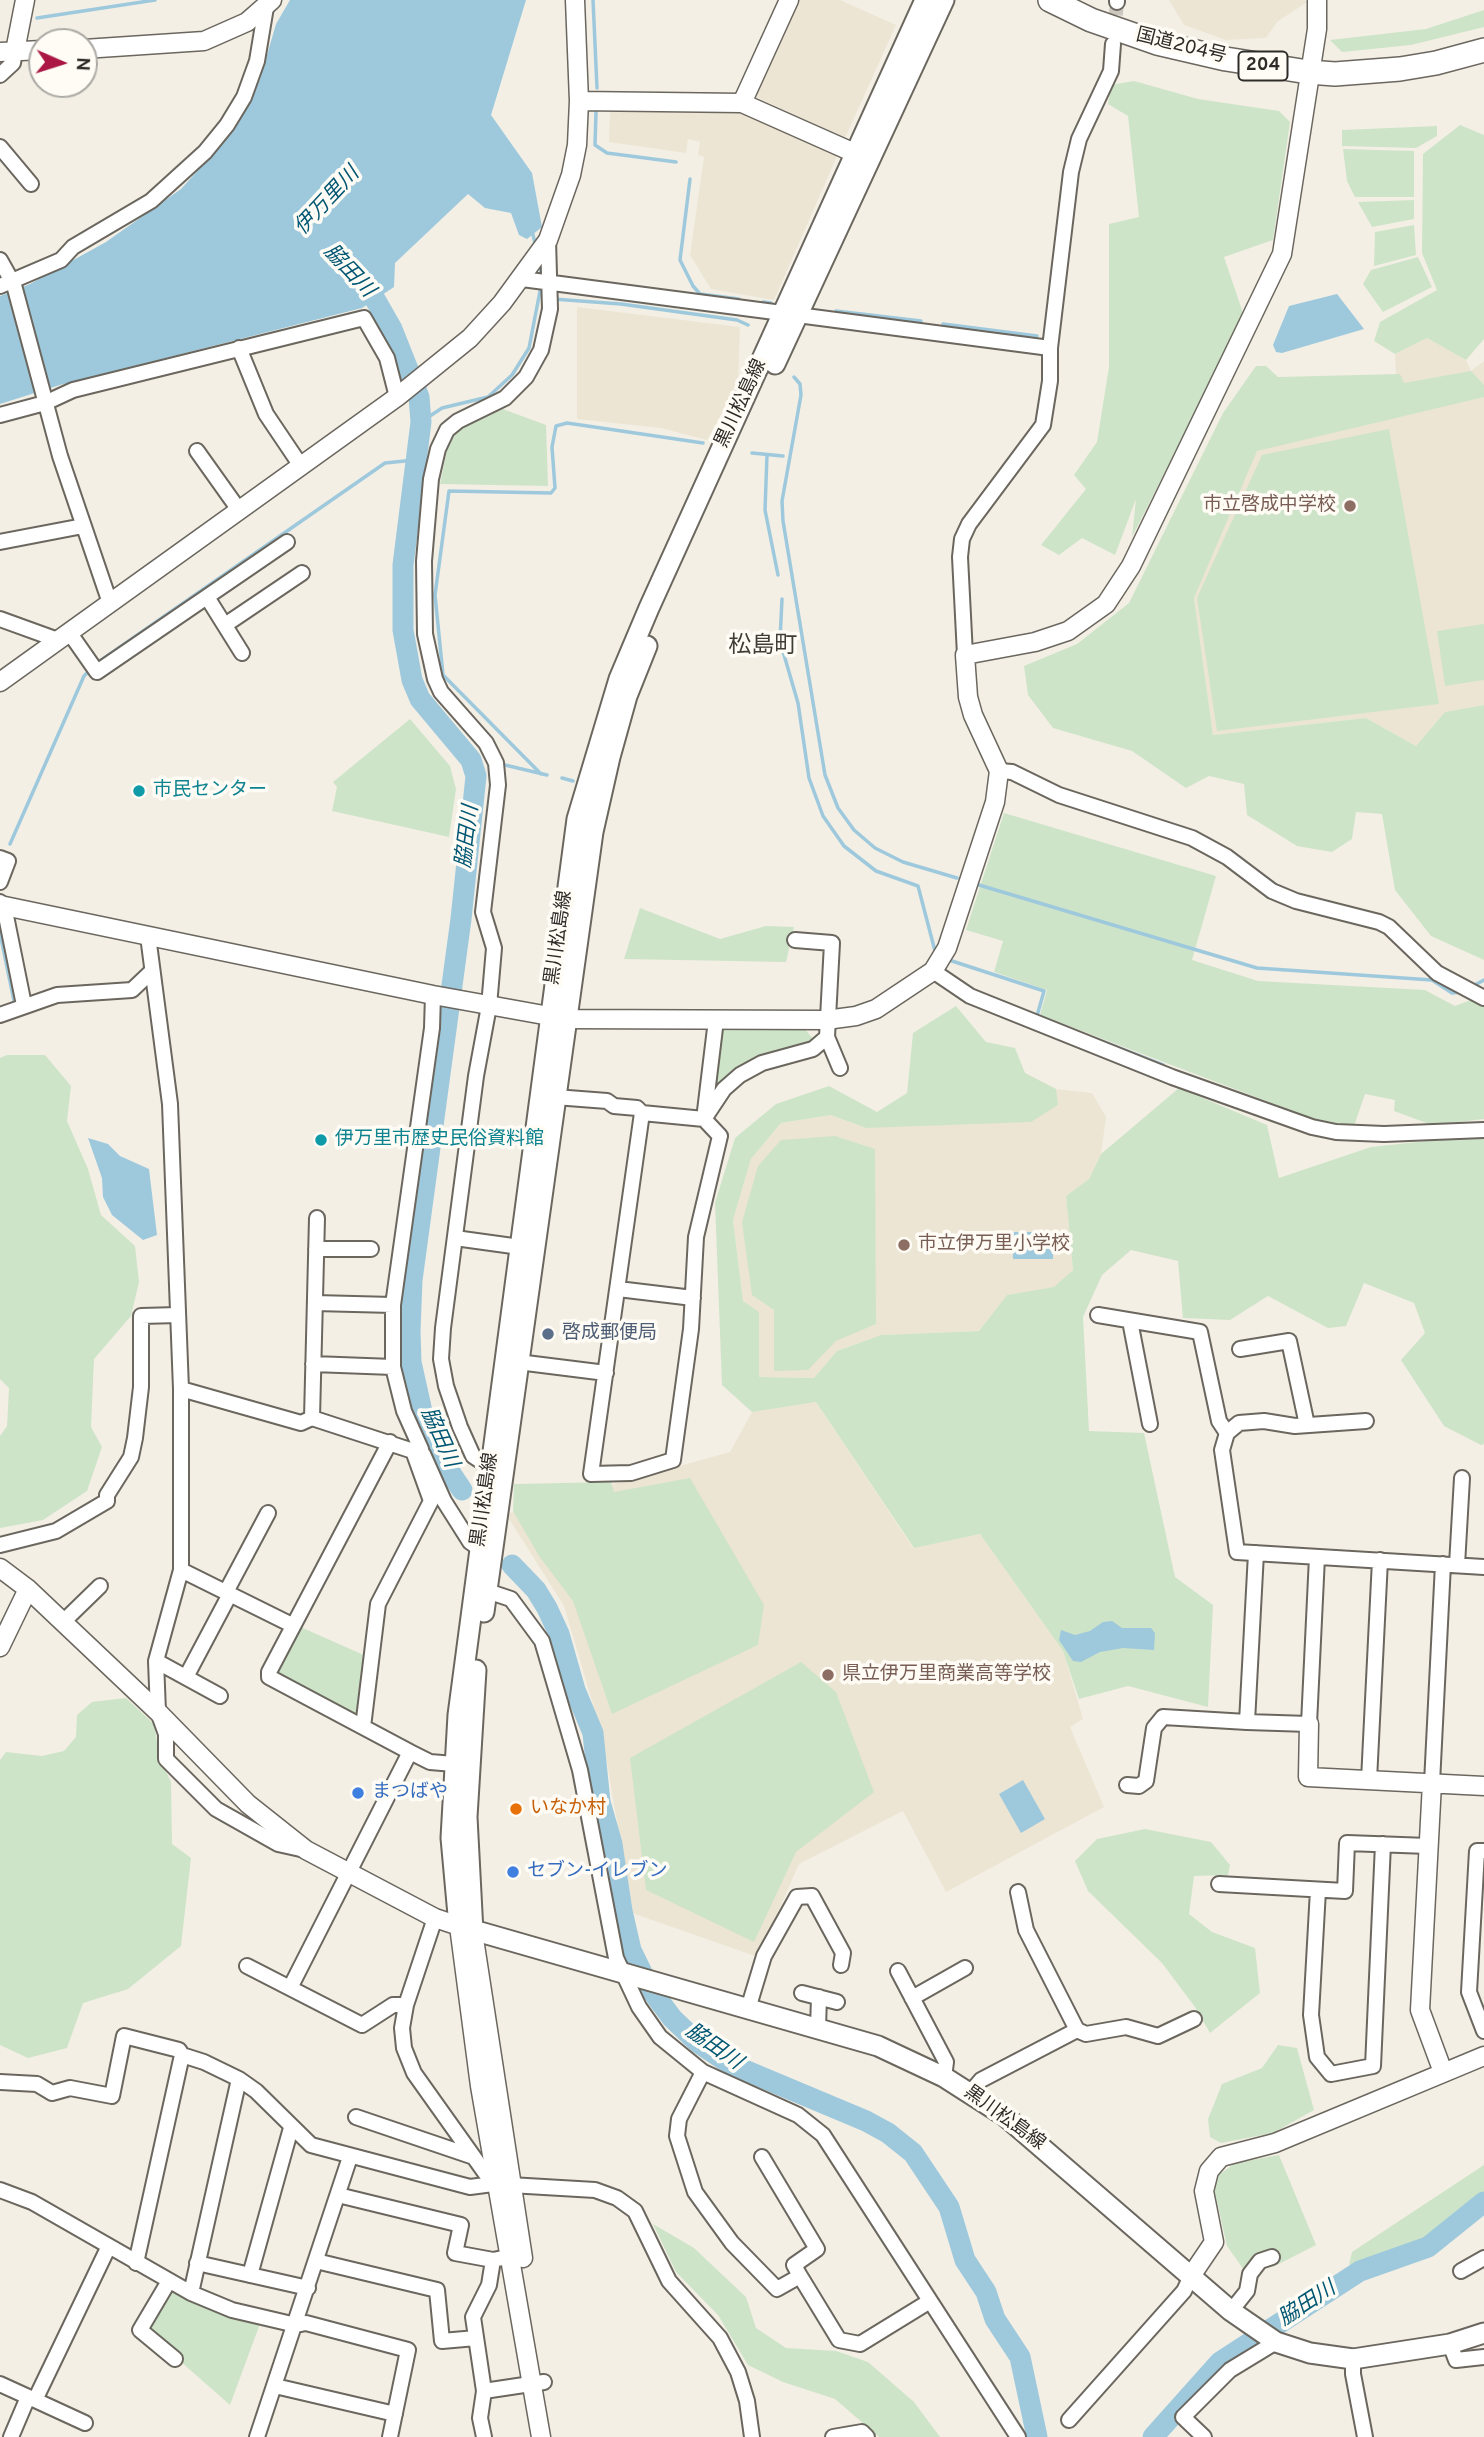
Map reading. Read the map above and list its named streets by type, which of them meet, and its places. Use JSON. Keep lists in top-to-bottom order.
{
  "streets": {
    "highway": ["国道204号", "204"],
    "main road": ["黒川松島線"]
  },
  "districts": ["松島町"],
  "water": ["伊万里川", "脇田川"],
  "places": [
    "市立啓成中学校",
    "市民センター",
    "伊万里市歴史民俗資料館",
    "市立伊万里小学校",
    "啓成郵便局",
    "県立伊万里商業高等学校",
    "まつばや",
    "いなか村",
    "セブン-イレブン"
  ],
  "north": "right"
}
